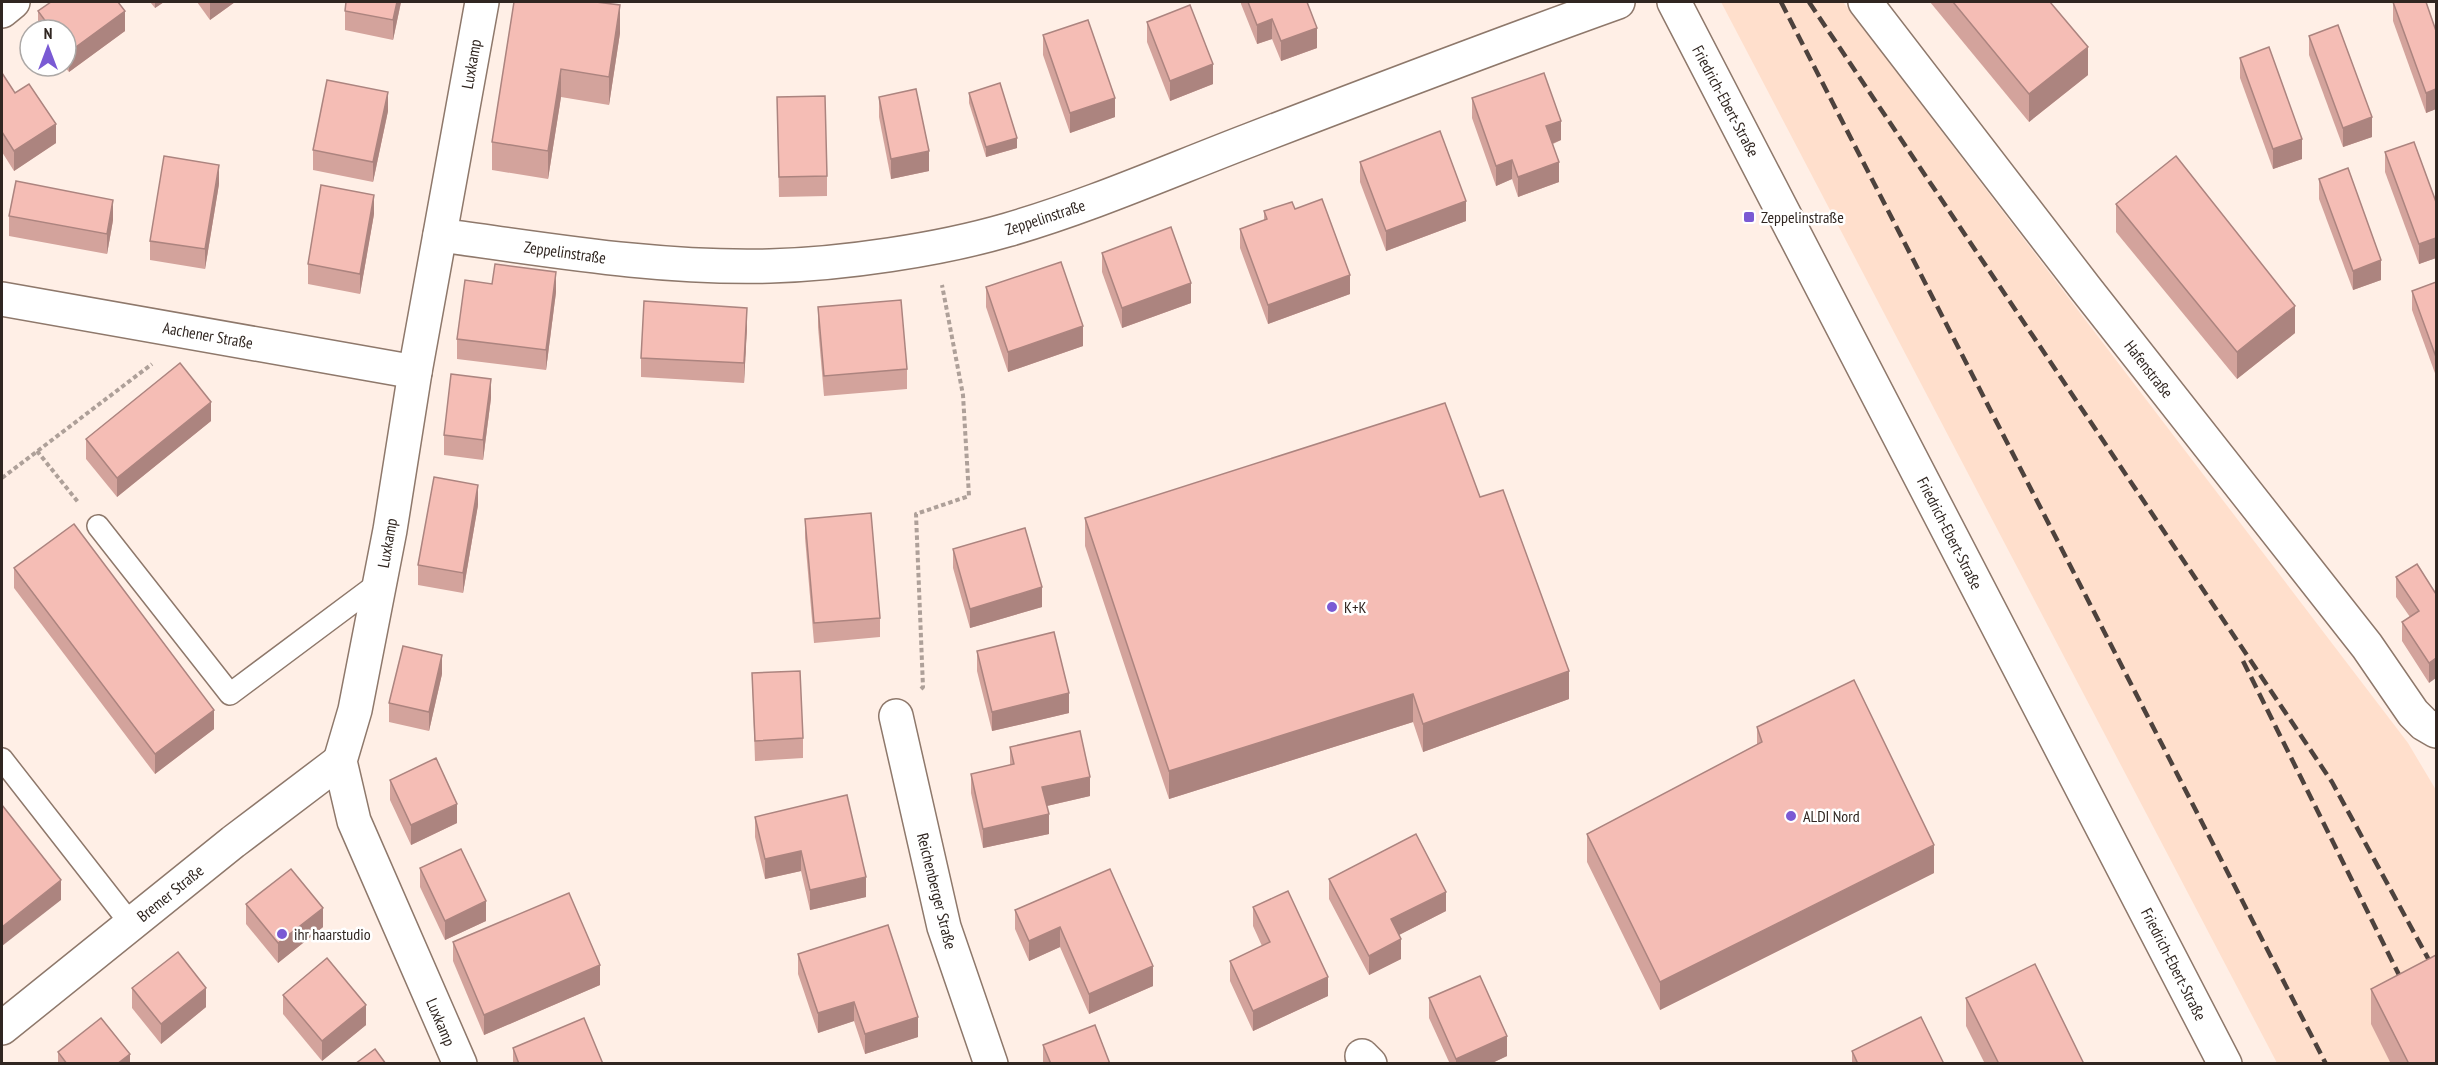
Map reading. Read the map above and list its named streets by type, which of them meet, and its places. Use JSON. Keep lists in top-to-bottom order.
{
  "streets": {
    "street": [
      "Luxkamp",
      "Friedrich-Ebert-Straße",
      "Zeppelinstraße",
      "Aachener Straße",
      "Hafenstraße",
      "Reichenberger Straße",
      "Bremer Straße"
    ]
  },
  "crossings": [
    ["Luxkamp", "Zeppelinstraße"],
    ["Luxkamp", "Aachener Straße"],
    ["Luxkamp", "Bremer Straße"]
  ],
  "places": {
    "transit": ["Zeppelinstraße"],
    "other": ["K+K", "ALDI Nord", "ihr haarstudio"]
  },
  "north": "top"
}
